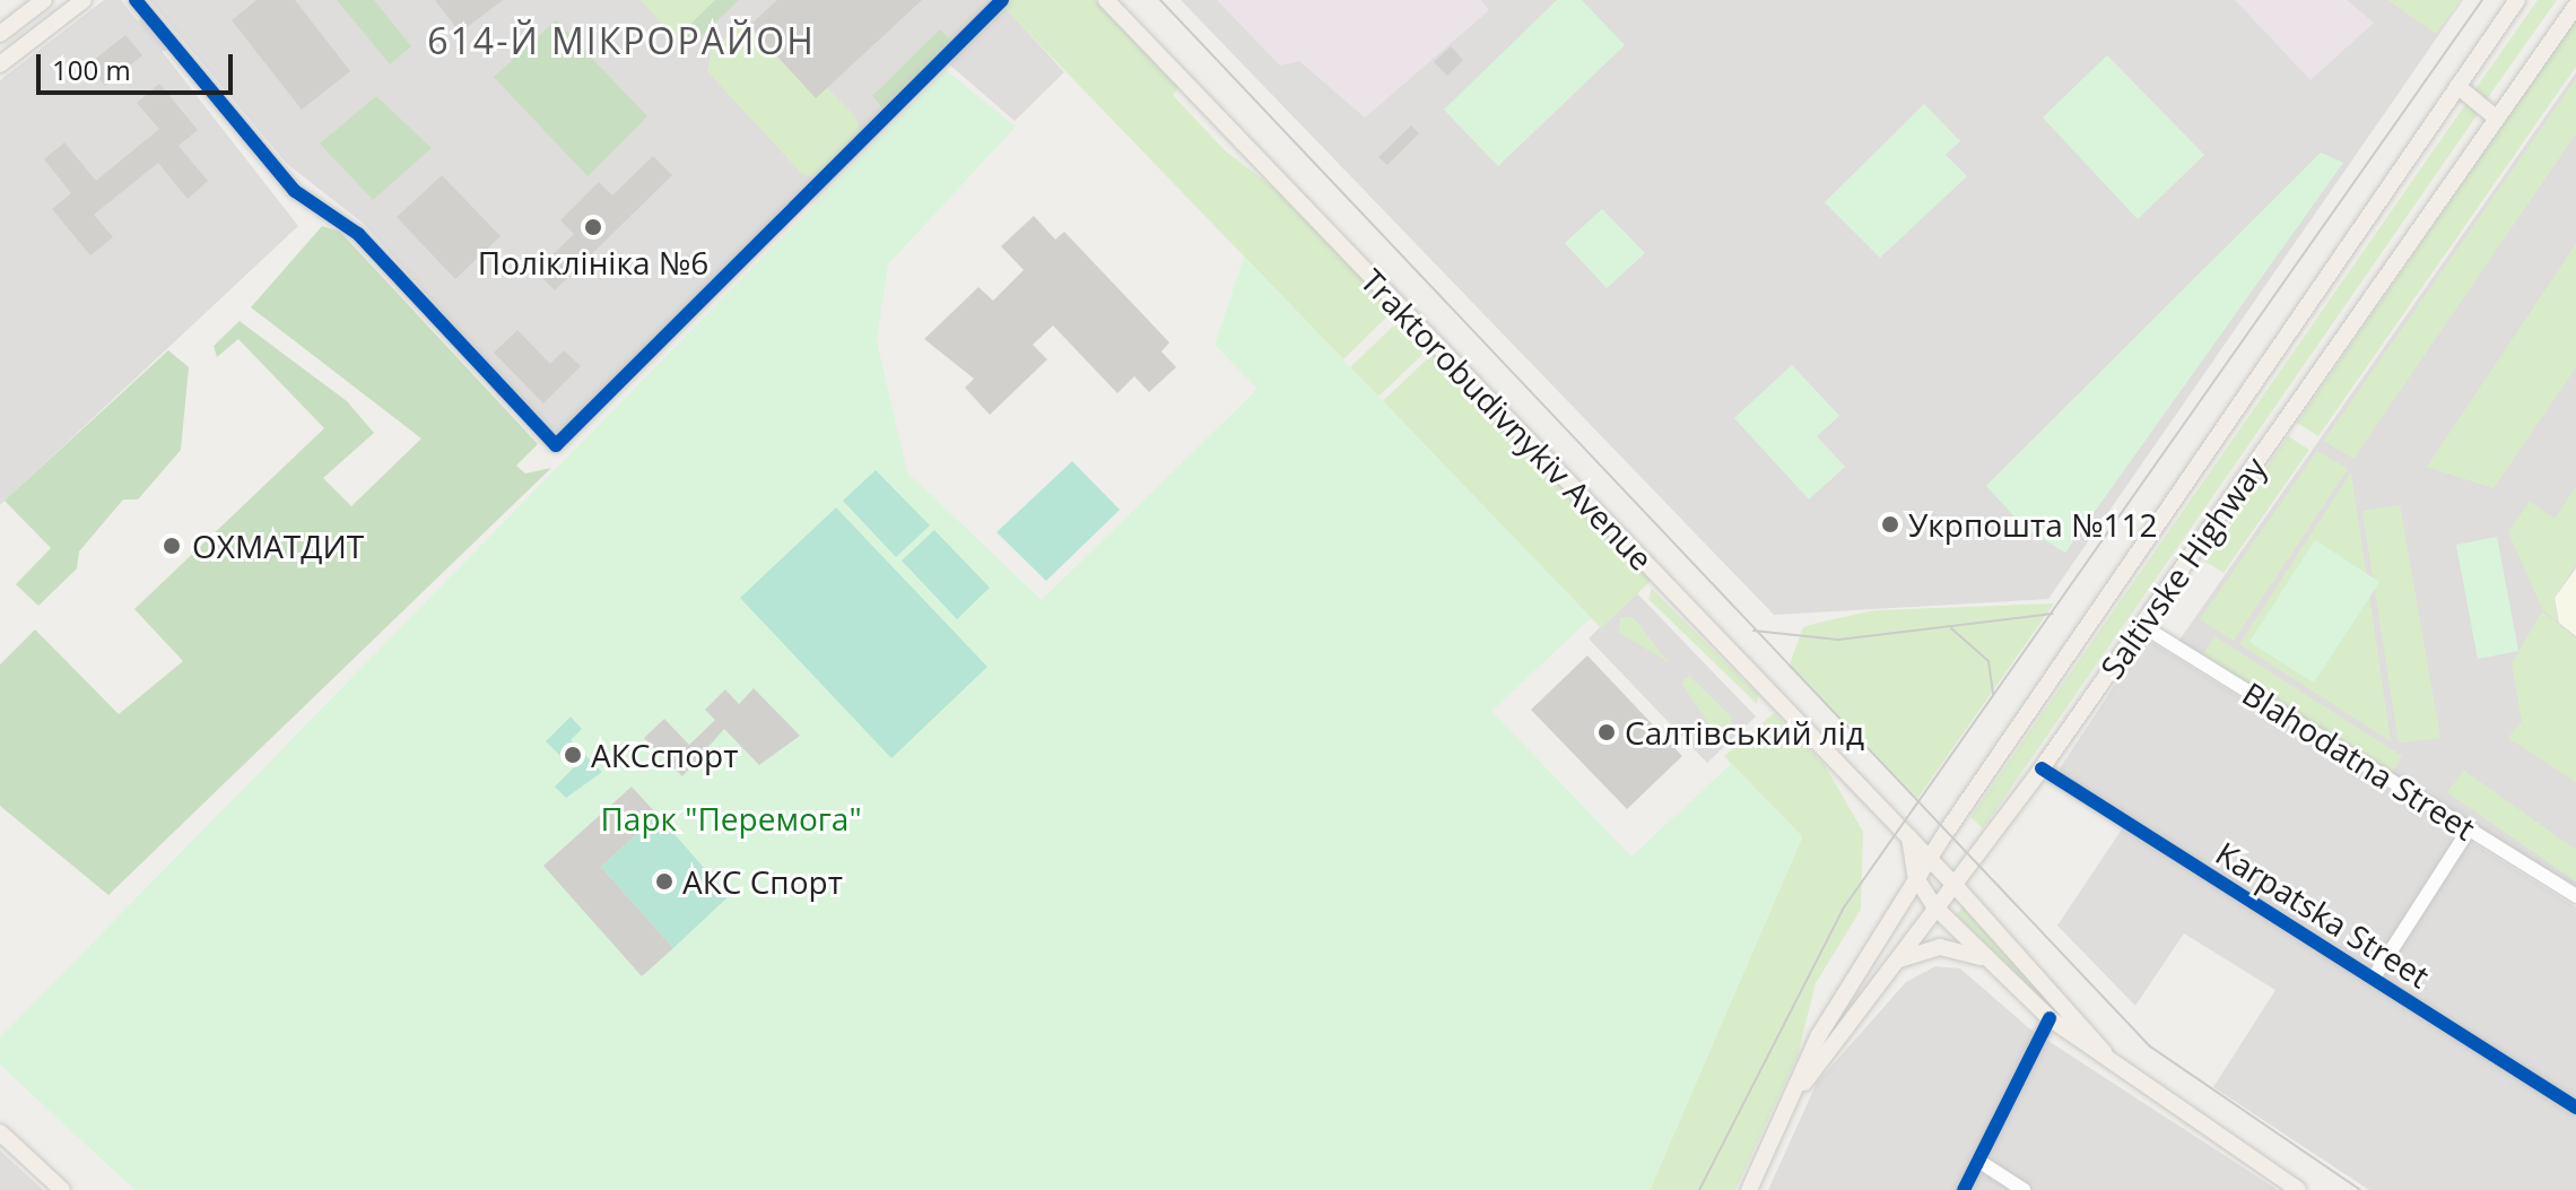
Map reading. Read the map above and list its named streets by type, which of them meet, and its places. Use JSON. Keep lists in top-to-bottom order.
{
  "streets": {
    "main road": ["Traktorobudivnykiv Avenue", "Saltivske Highway"],
    "street": ["Blahodatna Street", "Karpatska Street"]
  },
  "crossings": [
    ["Traktorobudivnykiv Avenue", "Saltivske Highway"],
    ["Saltivske Highway", "Blahodatna Street"],
    ["Saltivske Highway", "Karpatska Street"]
  ],
  "districts": ["614-Й МІКРОРАЙОН"],
  "parks": ["Парк \"Перемога\""],
  "places": [
    "Поліклініка №6",
    "Укрпошта №112",
    "ОХМАТДИТ",
    "Салтівський лід",
    "АКСспорт",
    "АКС Спорт"
  ],
  "scale_bar": "100 m"
}
